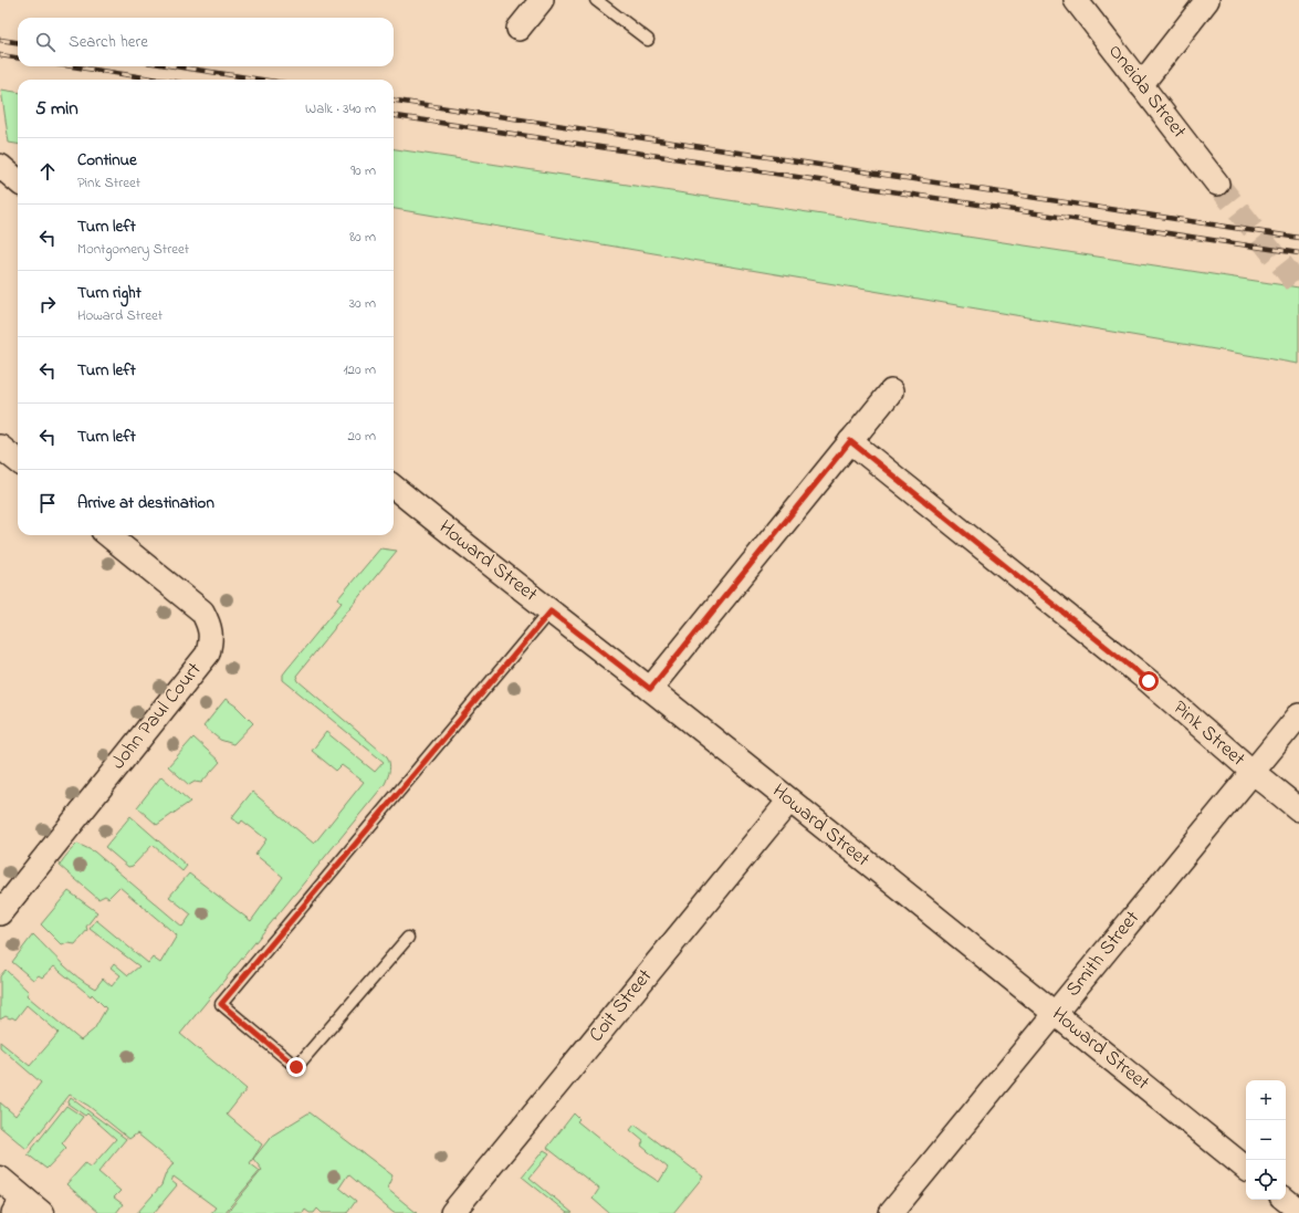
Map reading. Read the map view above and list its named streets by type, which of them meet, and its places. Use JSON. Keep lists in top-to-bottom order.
{
  "streets": {
    "street": [
      "Oneida Street",
      "Howard Street",
      "John Paul Court",
      "Pink Street",
      "Smith Street",
      "Coit Street"
    ]
  },
  "crossings": [
    ["Howard Street", "Smith Street"],
    ["Howard Street", "Coit Street"],
    ["Pink Street", "Smith Street"]
  ],
  "page": {
    "search": "Search here",
    "heading": ["5 min", "Walk · 340 m"],
    "list": [
      ["Continue", "Pink Street", "90 m"],
      ["Turn left", "Montgomery Street", "80 m"],
      ["Turn right", "Howard Street", "30 m"],
      ["Turn left", "120 m"],
      ["Turn left", "20 m"],
      "Arrive at destination"
    ],
    "map_buttons": ["+", "−"]
  }
}
